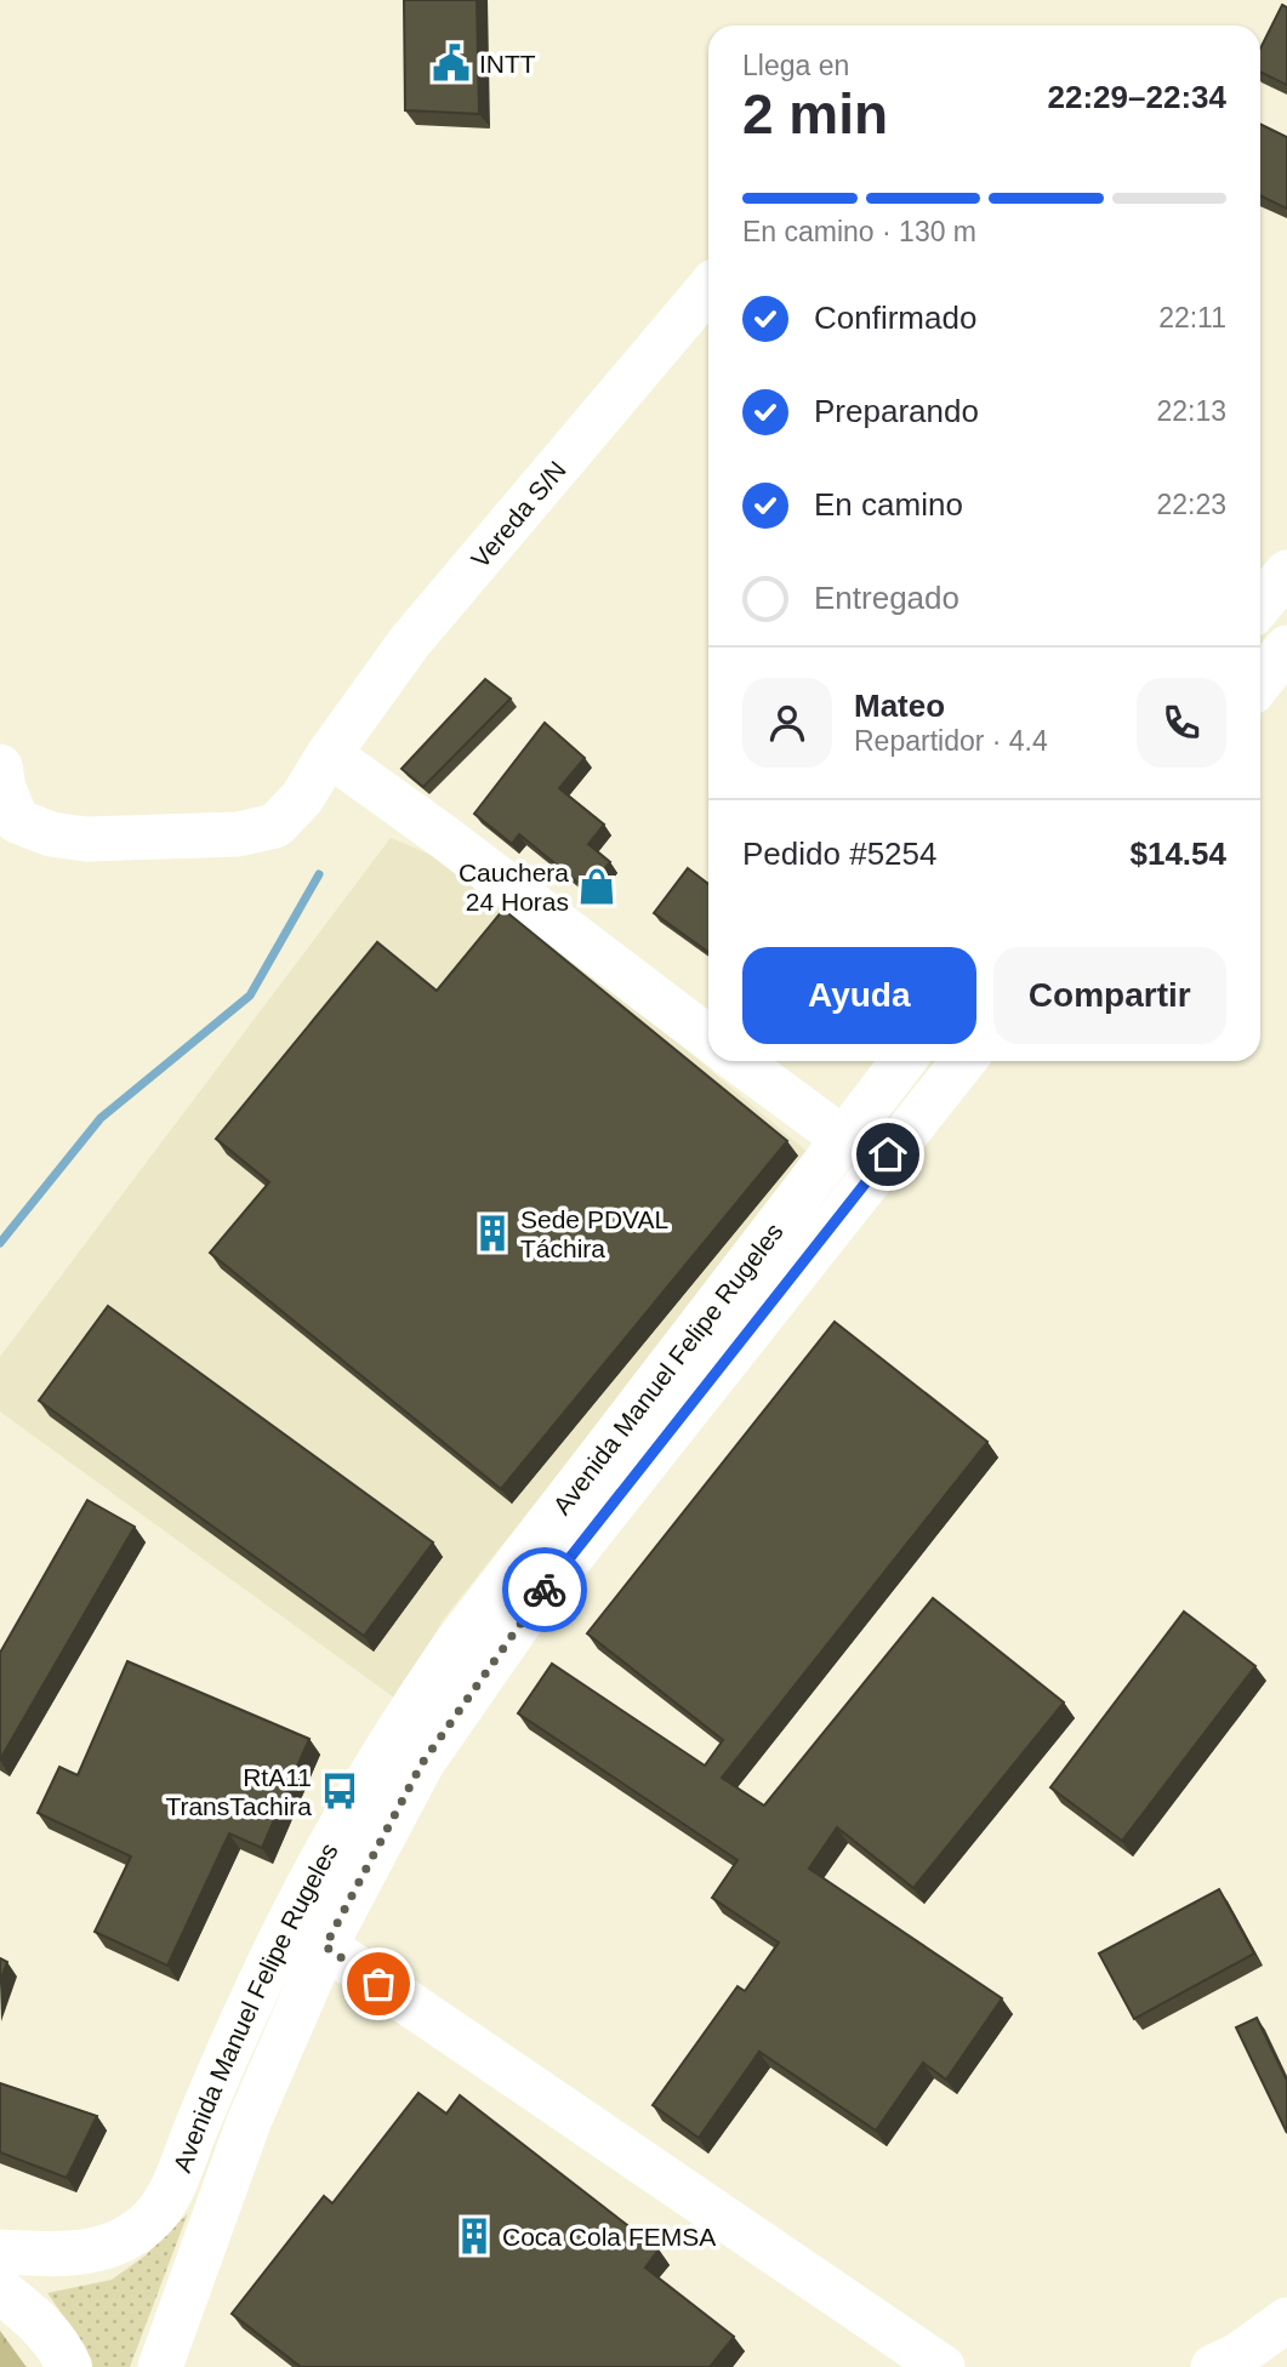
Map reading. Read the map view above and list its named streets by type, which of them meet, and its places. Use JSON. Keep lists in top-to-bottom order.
{
  "streets": {
    "street": ["Vereda S/N", "Avenida Manuel Felipe Rugeles"]
  },
  "places": {
    "public building": ["INTT"],
    "shop": ["Cauchera 24 Horas"],
    "building": ["Sede PDVAL Táchira", "Coca Cola FEMSA"],
    "bus stop": ["RtA11 TransTachira"]
  },
  "page": {
    "heading": ["2 min", "Llega en", "22:29–22:34"],
    "panel": [
      "Mateo",
      "Repartidor · 4.4",
      "Pedido #5254",
      "$14.54"
    ],
    "bar": "En camino · 130 m",
    "list": [
      ["Confirmado", "22:11"],
      ["Preparando", "22:13"],
      ["En camino", "22:23"],
      "Entregado"
    ],
    "buttons": ["Ayuda", "Compartir"]
  }
}
